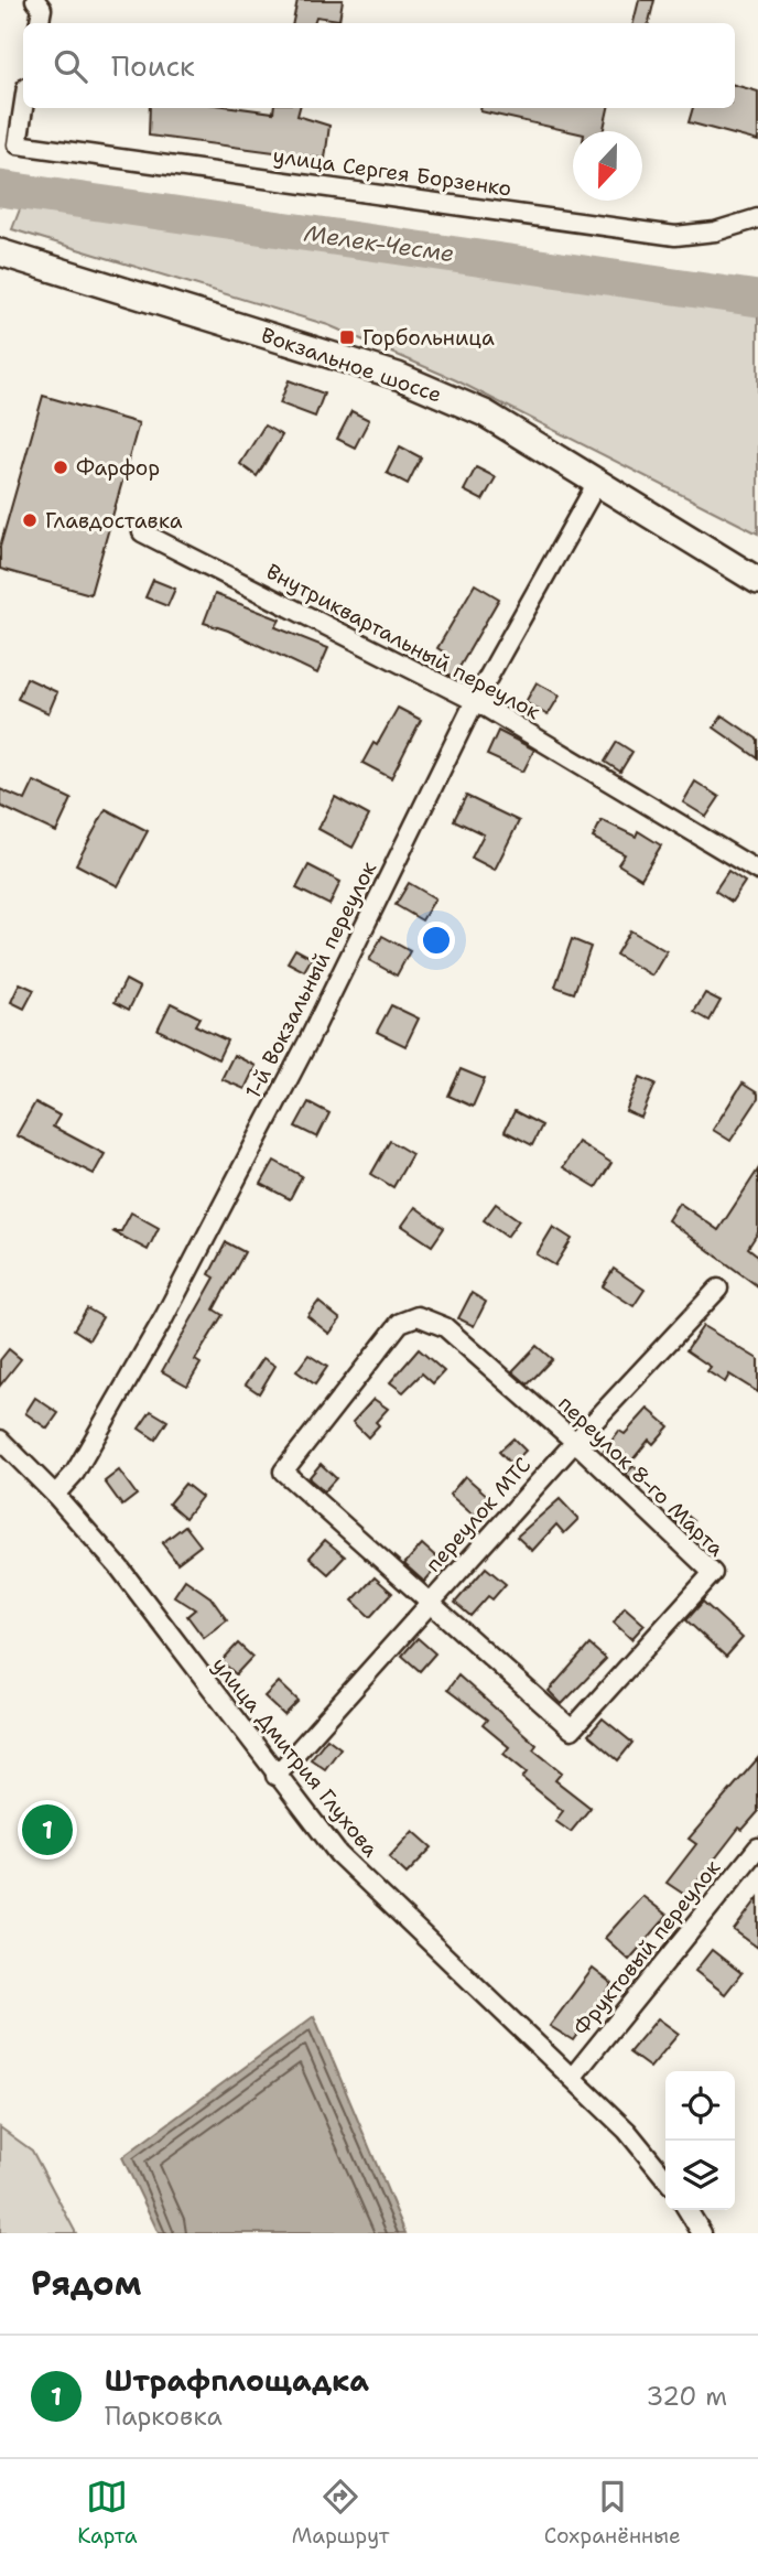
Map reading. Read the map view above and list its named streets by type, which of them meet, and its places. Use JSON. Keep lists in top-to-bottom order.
{
  "streets": {
    "main road": ["Вокзальное шоссе"],
    "street": [
      "улица Сергея Борзенко",
      "Внутриквартальный переулок",
      "1-й Вокзальный переулок",
      "переулок 8-го Марта",
      "переулок МТС",
      "улица Дмитрия Глухова",
      "Фруктовый переулок"
    ]
  },
  "crossings": [
    ["Вокзальное шоссе", "1-й Вокзальный переулок"],
    ["Внутриквартальный переулок", "1-й Вокзальный переулок"],
    ["1-й Вокзальный переулок", "улица Дмитрия Глухова"],
    ["переулок 8-го Марта", "переулок МТС"],
    ["переулок МТС", "улица Дмитрия Глухова"],
    ["улица Дмитрия Глухова", "Фруктовый переулок"]
  ],
  "water": ["Мелек-Чесме"],
  "places": {
    "transit": ["Горбольница"],
    "other": ["Фарфор", "Главдоставка"]
  },
  "north": "bottom",
  "page": {
    "search": "Поиск",
    "pins": "1",
    "heading": "Рядом",
    "list": [
      {
        "mark": "1",
        "name": "Штрафплощадка",
        "note": "Парковка",
        "value": "320 m"
      }
    ],
    "nav": ["Карта", "Маршрут", "Сохранённые"]
  }
}
